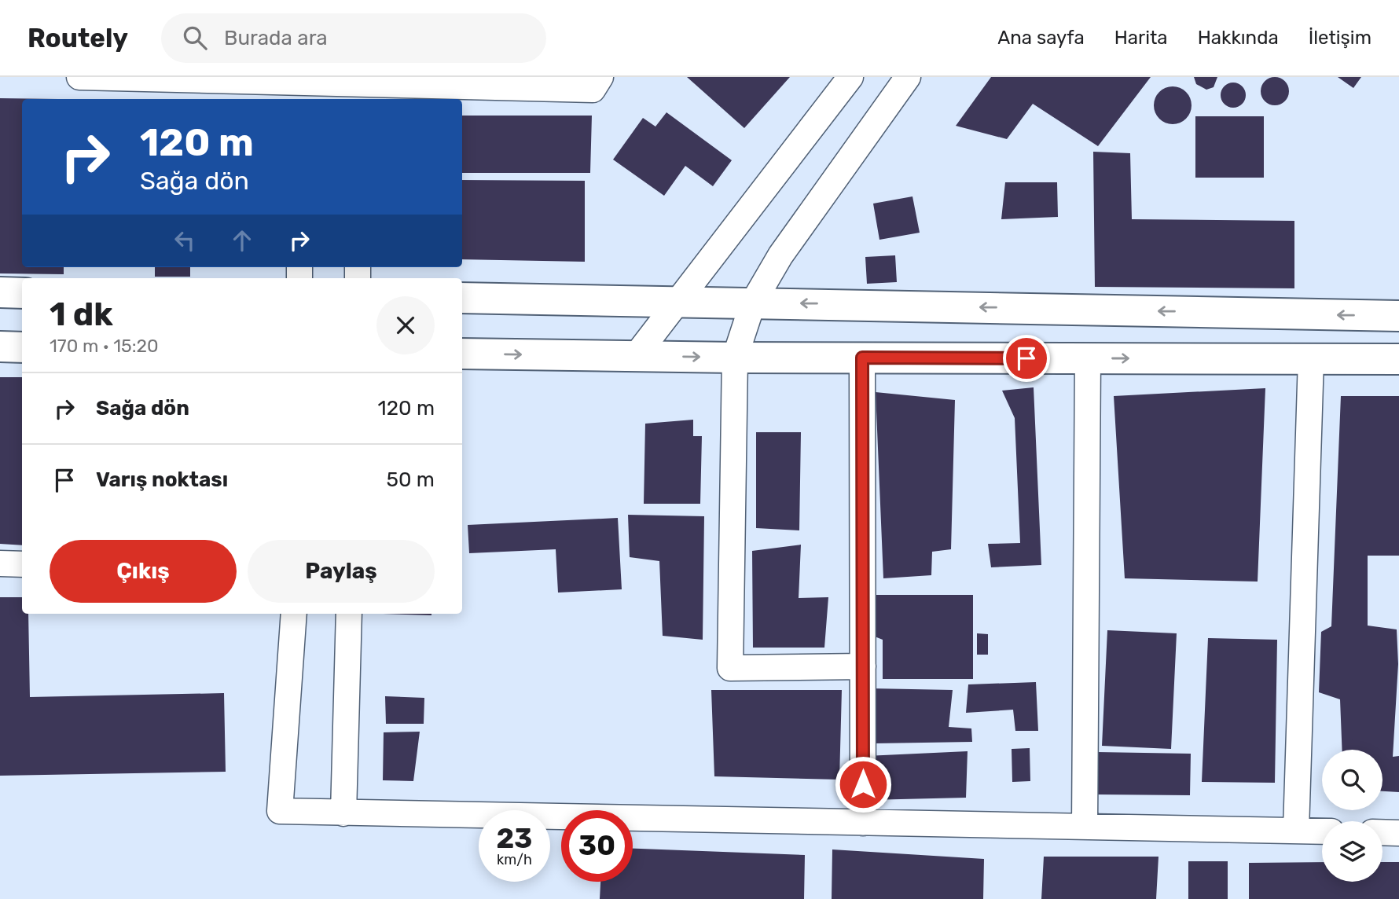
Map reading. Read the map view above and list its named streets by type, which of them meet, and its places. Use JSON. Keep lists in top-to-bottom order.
{
  "page": {
    "header": "Routely",
    "search": "Burada ara",
    "nav": [
      "Ana sayfa",
      "Harita",
      "Hakkında",
      "İletişim"
    ],
    "turn": ["120 m", "Sağa dön"],
    "heading": ["1 dk", "170 m · 15:20"],
    "list": [
      {
        "name": "Sağa dön",
        "value": "120 m"
      },
      {
        "name": "Varış noktası",
        "value": "50 m"
      }
    ],
    "buttons": ["Çıkış", "Paylaş"],
    "speed": "23 km/h",
    "limit": "30"
  }
}
